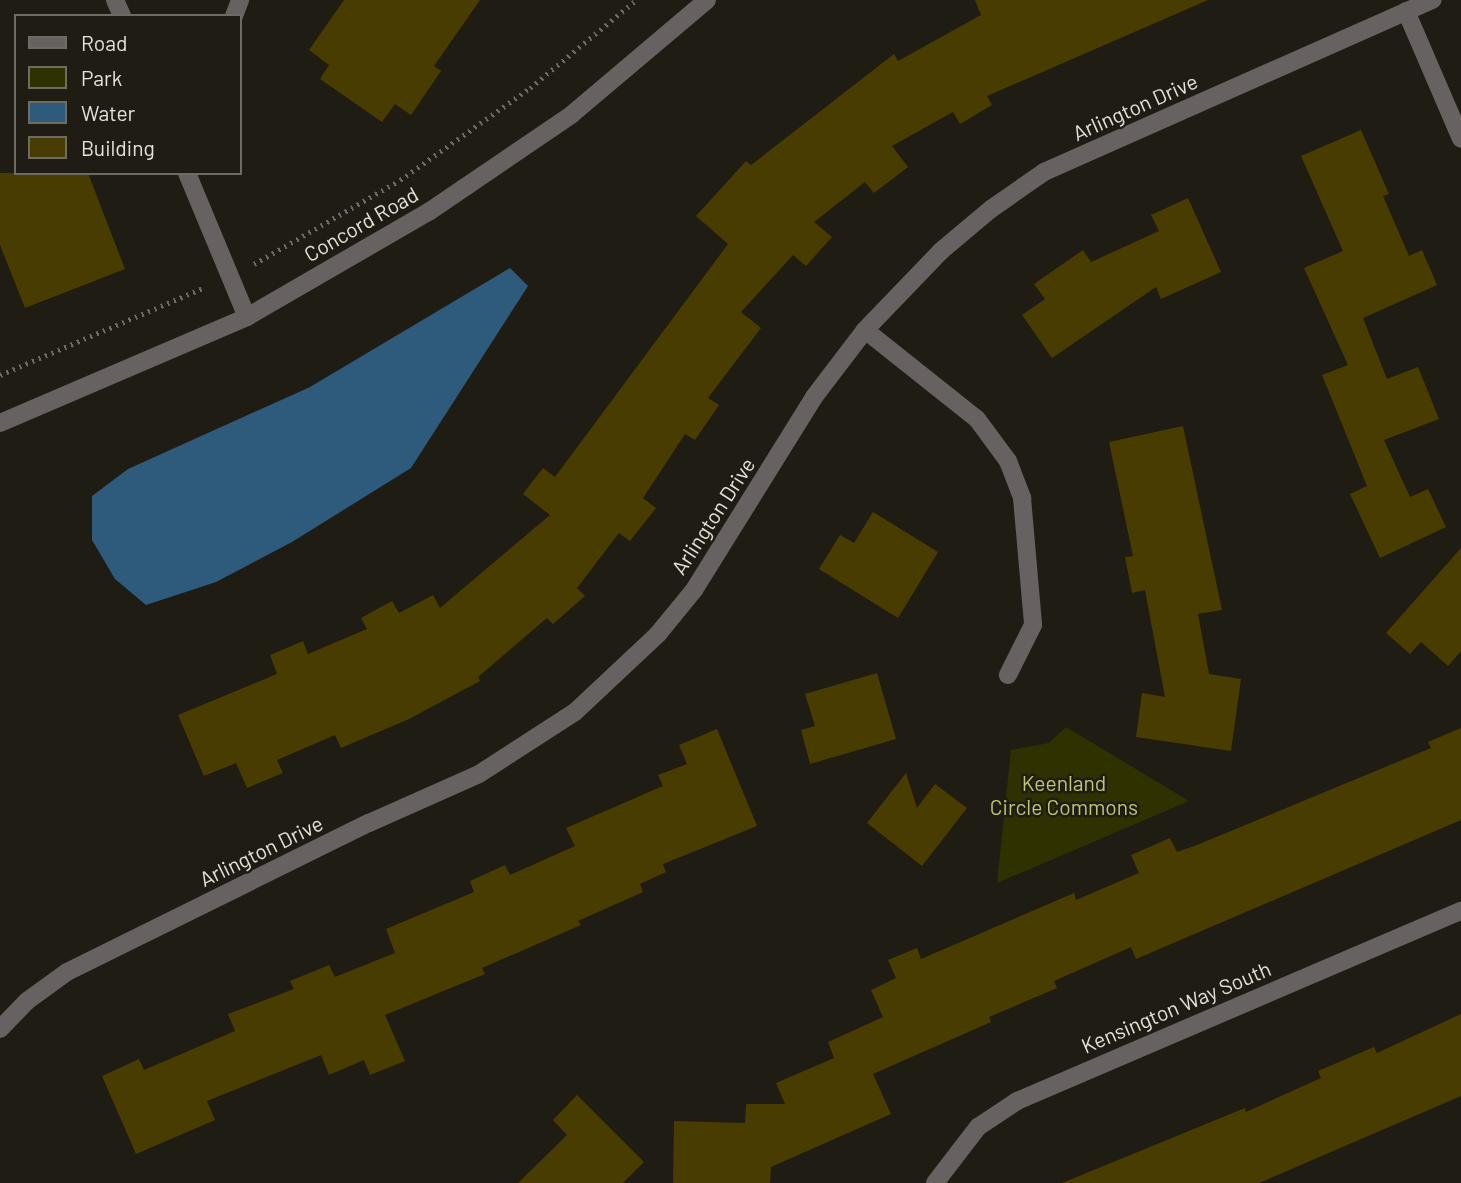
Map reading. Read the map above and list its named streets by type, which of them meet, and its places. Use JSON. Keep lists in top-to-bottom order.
{
  "streets": {
    "street": ["Arlington Drive", "Concord Road", "Kensington Way South"]
  },
  "parks": ["Keenland Circle Commons"],
  "legend": [
    "Road",
    "Park",
    "Water",
    "Building"
  ]
}
